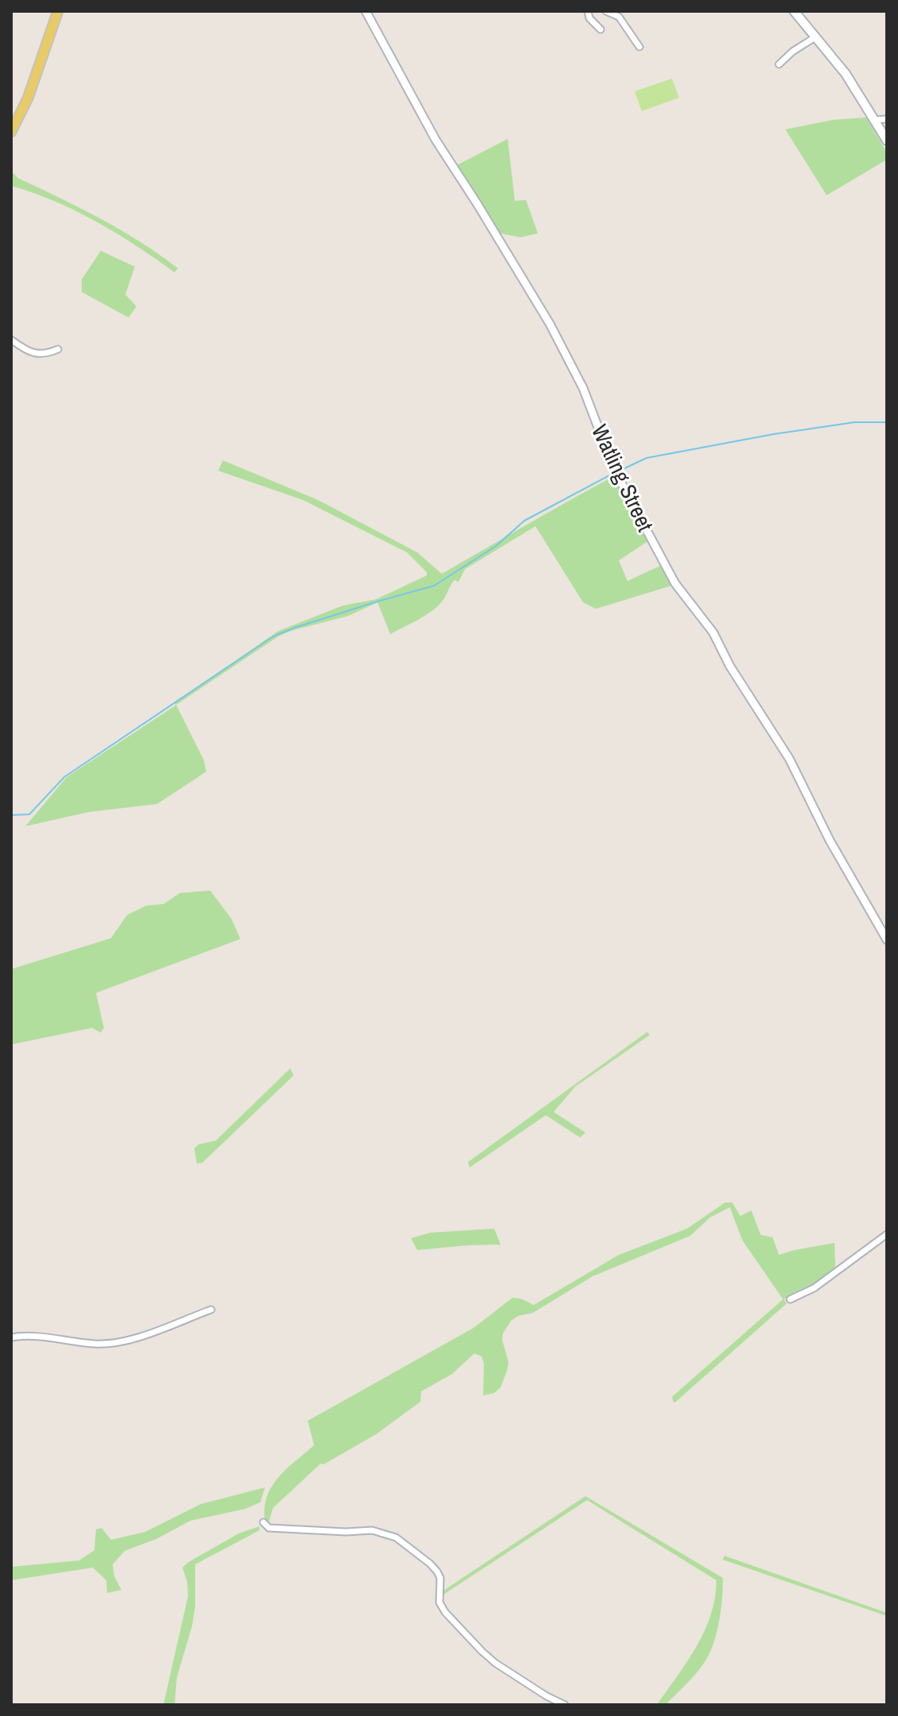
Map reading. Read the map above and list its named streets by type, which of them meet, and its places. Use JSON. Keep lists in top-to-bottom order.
{
  "streets": {
    "street": ["Watling Street"]
  }
}
